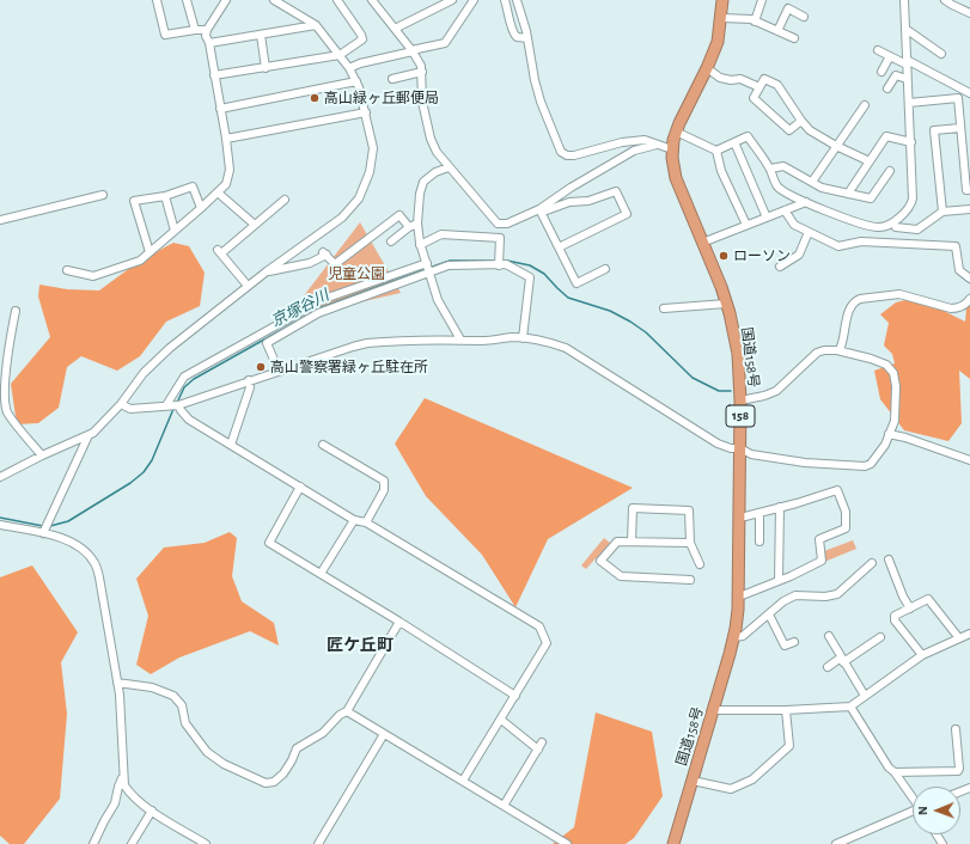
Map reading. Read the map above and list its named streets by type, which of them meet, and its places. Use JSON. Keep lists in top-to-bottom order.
{
  "streets": {
    "highway": ["国道158号", "158"]
  },
  "districts": ["匠ケ丘町"],
  "water": ["京塚谷川"],
  "parks": ["児童公園"],
  "places": ["高山緑ヶ丘郵便局", "ローソン", "高山警察署緑ヶ丘駐在所"],
  "north": "left"
}
